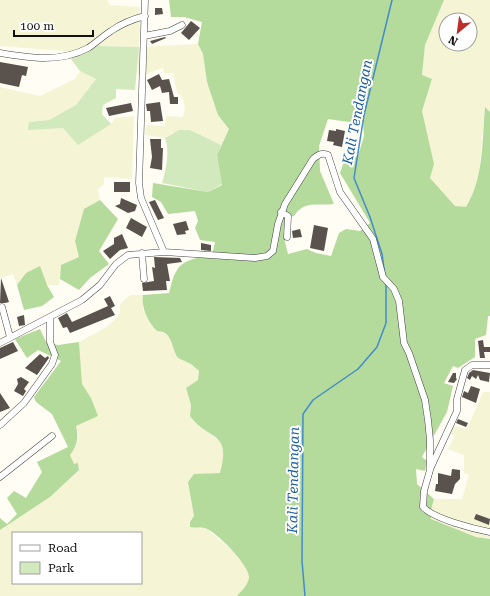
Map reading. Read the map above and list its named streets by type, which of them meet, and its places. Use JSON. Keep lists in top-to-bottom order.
{
  "water": ["Kali Tendangan"],
  "legend": ["Road", "Park"],
  "scale_bar": "100 m",
  "north": "bottom left"
}
